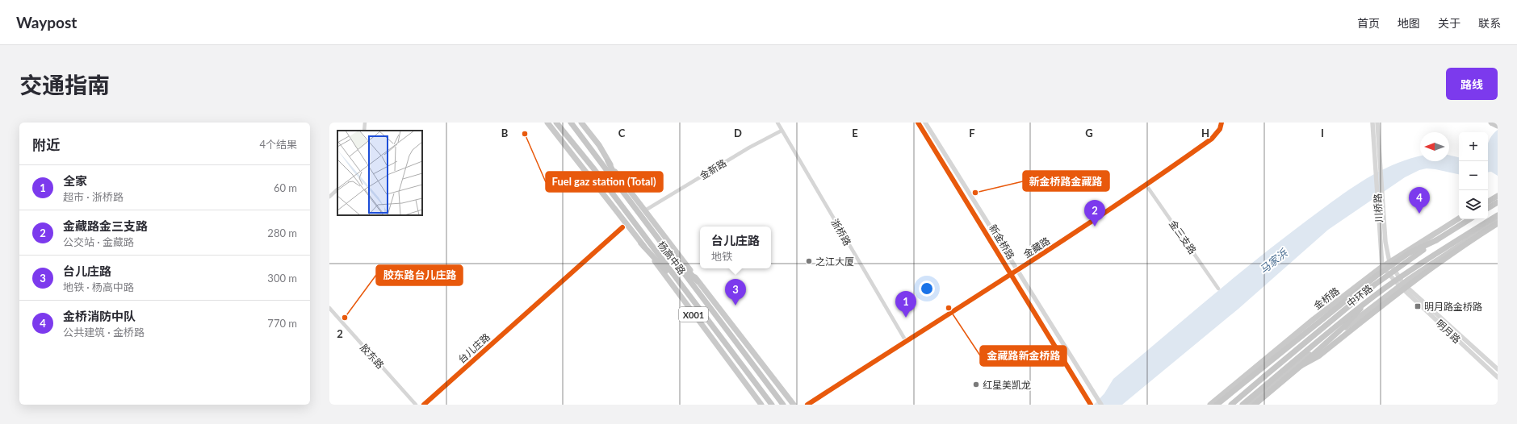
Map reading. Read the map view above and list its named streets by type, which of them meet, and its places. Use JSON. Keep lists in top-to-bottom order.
{
  "streets": {
    "highway": ["杨高中路", "中环路", "X001"],
    "main road": ["金桥路"],
    "street": [
      "金新路",
      "川桥路",
      "浙桥路",
      "金三支路",
      "新金桥路",
      "金藏路",
      "明月路",
      "台儿庄路",
      "胶东路"
    ]
  },
  "crossings": [
    ["金新路", "浙桥路"],
    ["金新路", "杨高中路"],
    ["川桥路", "金桥路"],
    ["川桥路", "明月路"],
    ["浙桥路", "金藏路"],
    ["金三支路", "金藏路"],
    ["新金桥路", "金藏路"],
    ["杨高中路", "台儿庄路"]
  ],
  "water": ["马家浜"],
  "places": {
    "other": [
      "Fuel gaz station (Total)",
      "新金桥路金藏路",
      "之江大厦",
      "金藏路新金桥路",
      "胶东路台儿庄路",
      "红星美凯龙"
    ],
    "transit": ["明月路金桥路"]
  },
  "north": "left",
  "page": {
    "header": "Waypost",
    "nav": [
      "首页",
      "地图",
      "关于",
      "联系"
    ],
    "title": "交通指南",
    "buttons": "路线",
    "heading": ["附近", "4个结果"],
    "map_buttons": ["+", "−"],
    "list": [
      {
        "mark": "1",
        "name": "全家",
        "note": "超市 · 浙桥路",
        "value": "60 m"
      },
      {
        "mark": "2",
        "name": "金藏路金三支路",
        "note": "公交站 · 金藏路",
        "value": "280 m"
      },
      {
        "mark": "3",
        "name": "台儿庄路",
        "note": "地铁 · 杨高中路",
        "value": "300 m"
      },
      {
        "mark": "4",
        "name": "金桥消防中队",
        "note": "公共建筑 · 金桥路",
        "value": "770 m"
      }
    ],
    "pins": [
      "4",
      "2",
      "3",
      "1"
    ],
    "popup": ["台儿庄路", "地铁"]
  },
  "grid": {
    "columns": [
      "B",
      "C",
      "D",
      "E",
      "F",
      "G",
      "H",
      "I"
    ],
    "rows": ["2"]
  }
}
